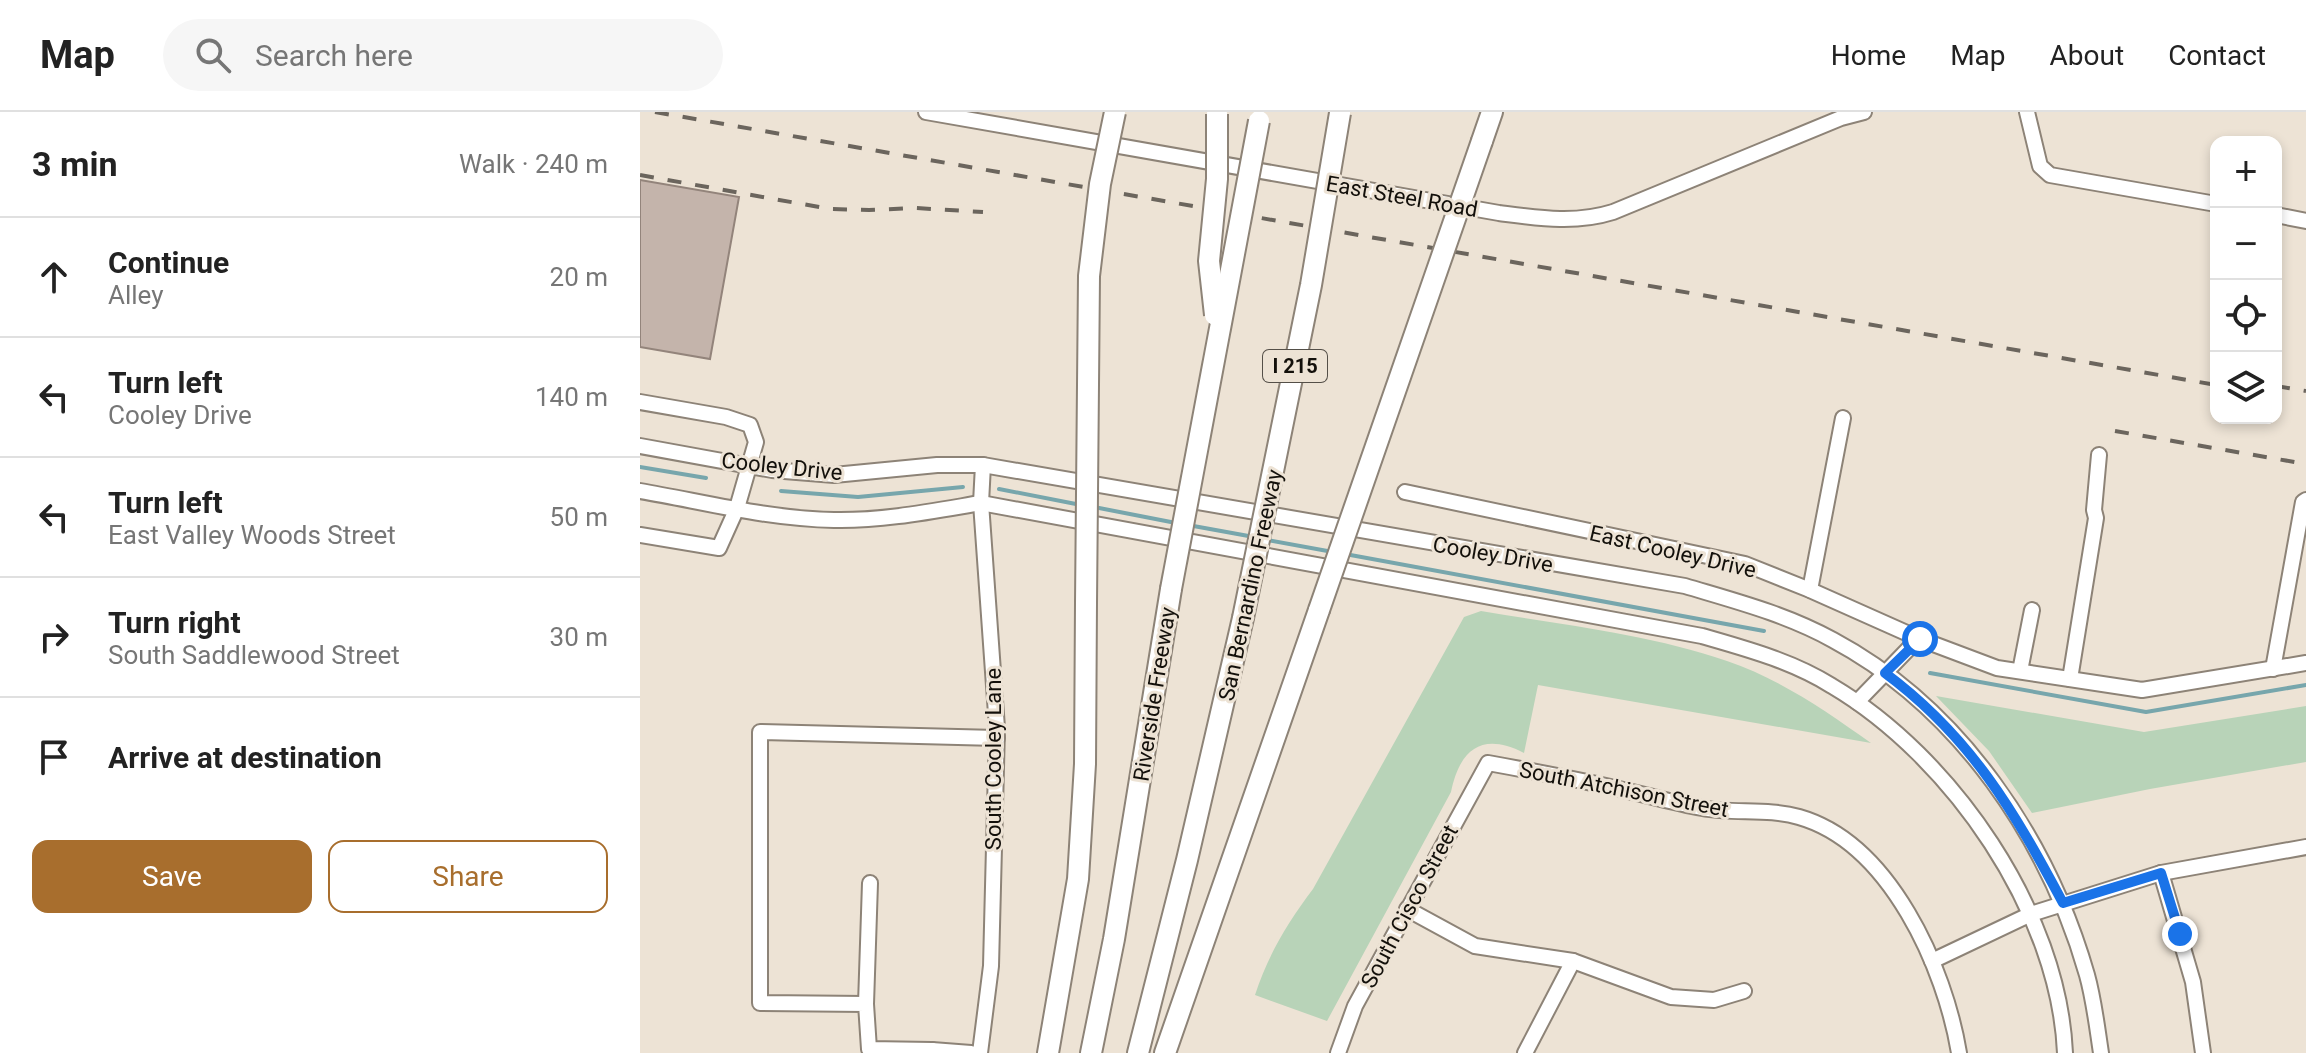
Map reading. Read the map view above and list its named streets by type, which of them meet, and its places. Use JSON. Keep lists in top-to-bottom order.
{
  "streets": {
    "highway": ["I 215", "San Bernardino Freeway", "Riverside Freeway"],
    "street": [
      "East Steel Road",
      "Cooley Drive",
      "East Cooley Drive",
      "South Cooley Lane",
      "South Atchison Street",
      "South Cisco Street"
    ]
  },
  "crossings": [
    ["Cooley Drive", "South Cooley Lane"],
    ["South Atchison Street", "South Cisco Street"]
  ],
  "page": {
    "header": "Map",
    "search": "Search here",
    "nav": [
      "Home",
      "Map",
      "About",
      "Contact"
    ],
    "heading": ["3 min", "Walk · 240 m"],
    "map_buttons": ["+", "−"],
    "list": [
      ["Continue", "Alley", "20 m"],
      ["Turn left", "Cooley Drive", "140 m"],
      ["Turn left", "East Valley Woods Street", "50 m"],
      ["Turn right", "South Saddlewood Street", "30 m"],
      "Arrive at destination"
    ],
    "buttons": ["Save", "Share"]
  }
}
